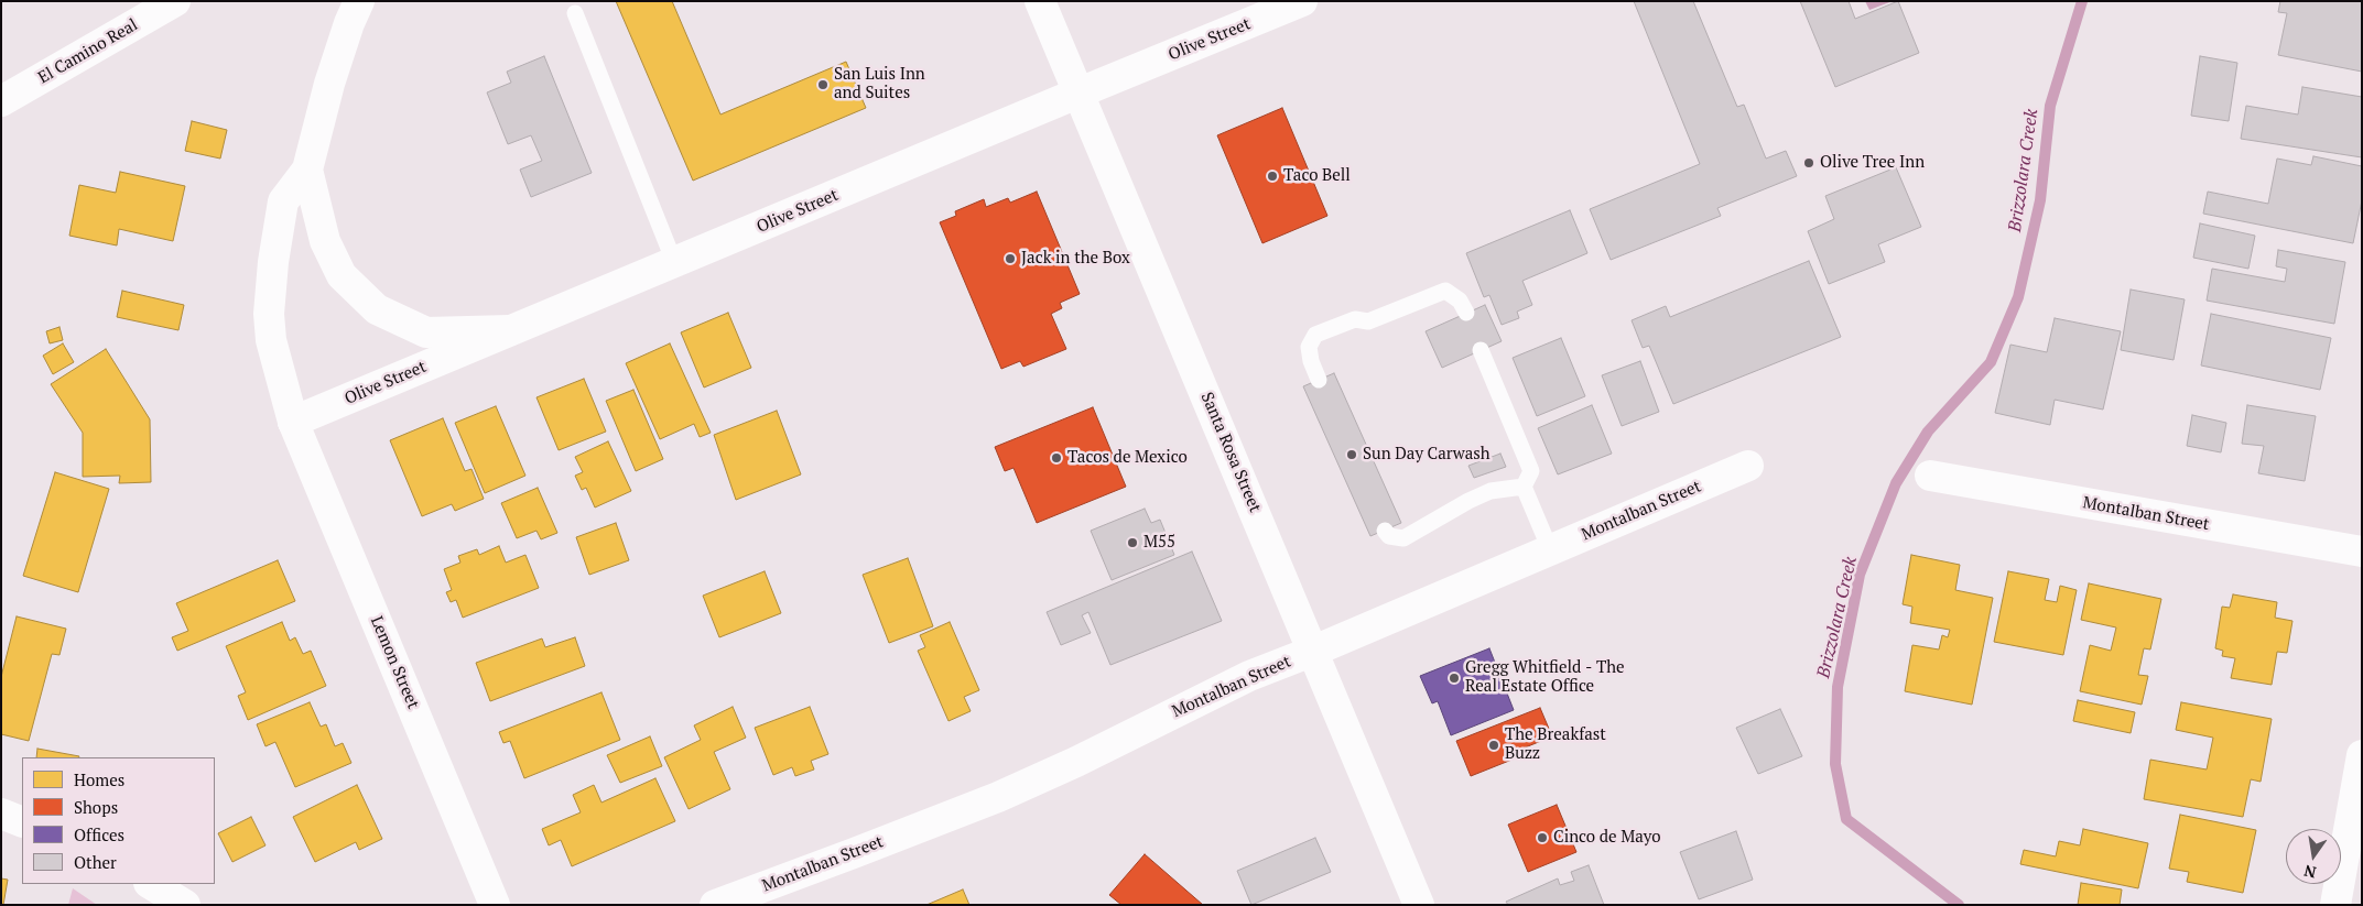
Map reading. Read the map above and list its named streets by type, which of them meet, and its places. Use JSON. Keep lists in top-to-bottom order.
{
  "streets": {
    "main road": [
      "Olive Street",
      "El Camino Real",
      "Santa Rosa Street",
      "Montalban Street",
      "Lemon Street"
    ]
  },
  "crossings": [
    ["Olive Street", "Santa Rosa Street"],
    ["Olive Street", "Lemon Street"],
    ["Santa Rosa Street", "Montalban Street"]
  ],
  "water": ["Brizzolara Creek"],
  "places": [
    "San Luis Inn and Suites",
    "Olive Tree Inn",
    "Taco Bell",
    "Jack in the Box",
    "Sun Day Carwash",
    "Tacos de Mexico",
    "M55",
    "Gregg Whitfield - The Real Estate Office",
    "The Breakfast Buzz",
    "Cinco de Mayo"
  ],
  "legend": [
    "Homes",
    "Shops",
    "Offices",
    "Other"
  ],
  "north": "bottom"
}
